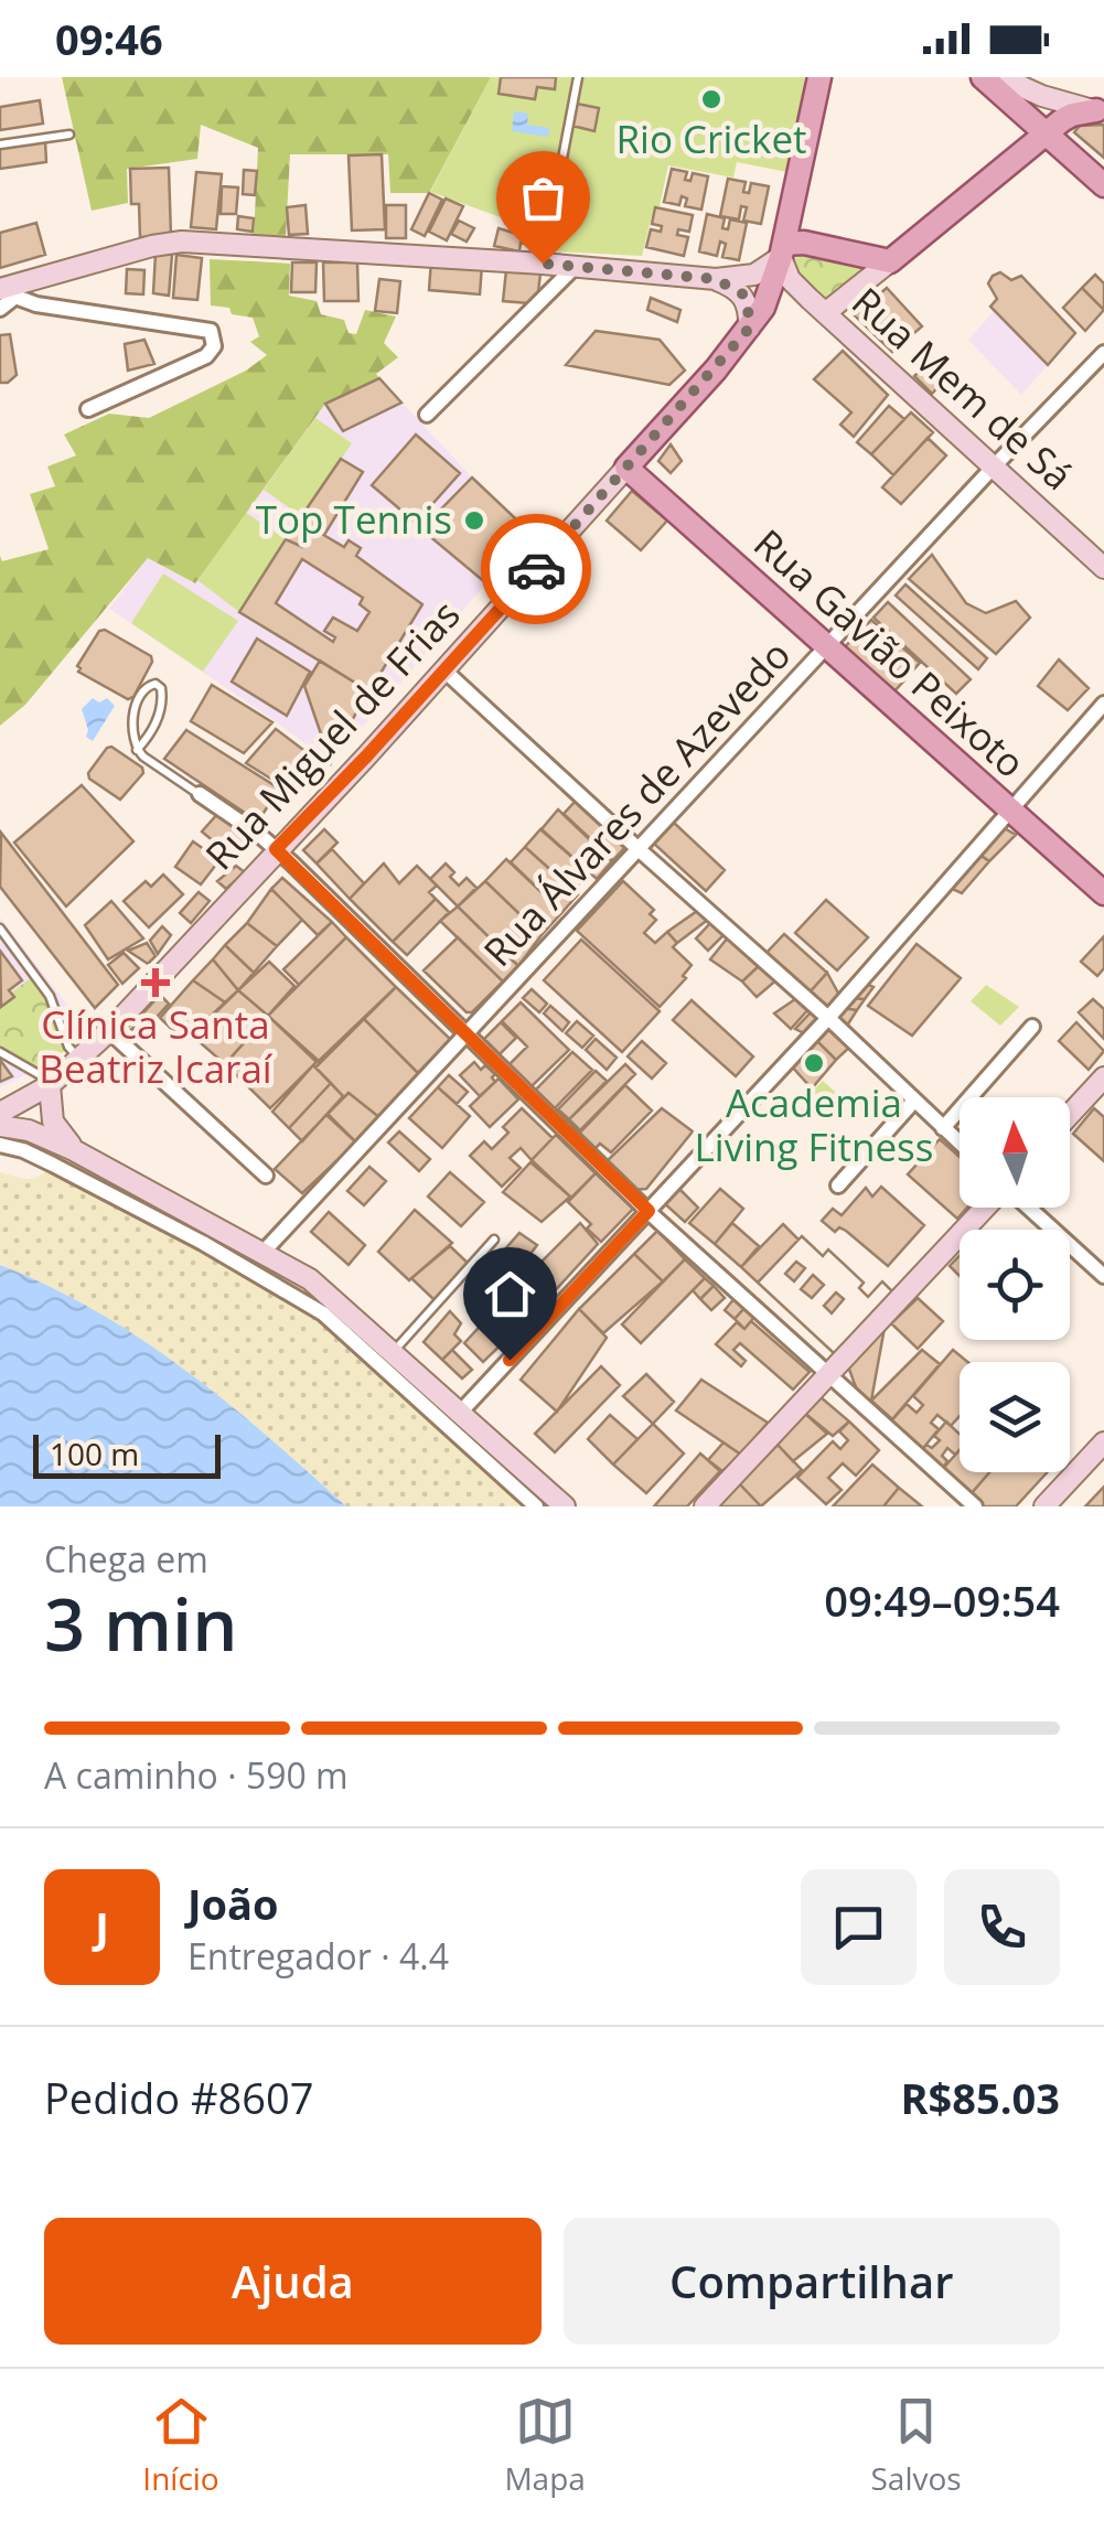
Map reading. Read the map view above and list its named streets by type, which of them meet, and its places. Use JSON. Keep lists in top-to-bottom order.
{
  "streets": {
    "main road": ["Rua Mem de Sá", "Rua Gavião Peixoto", "Rua Miguel de Frias"],
    "street": ["Rua Álvares de Azevedo"]
  },
  "crossings": [
    ["Rua Mem de Sá", "Rua Miguel de Frias"],
    ["Rua Mem de Sá", "Rua Álvares de Azevedo"],
    ["Rua Gavião Peixoto", "Rua Miguel de Frias"],
    ["Rua Gavião Peixoto", "Rua Álvares de Azevedo"]
  ],
  "places": {
    "other": ["Rio Cricket", "Top Tennis", "Academia Living Fitness"],
    "health": ["Clínica Santa Beatriz Icaraí"]
  },
  "scale_bar": "100 m",
  "north": "top",
  "page": {
    "status": "09:46",
    "scale": "100 m",
    "heading": ["3 min", "Chega em", "09:49–09:54"],
    "panel": [
      "João",
      "Entregador · 4.4",
      "Pedido #8607",
      "R$85.03"
    ],
    "bar": "A caminho · 590 m",
    "round": "J",
    "buttons": ["Ajuda", "Compartilhar"],
    "tabs": ["Início", "Mapa", "Salvos"]
  }
}
